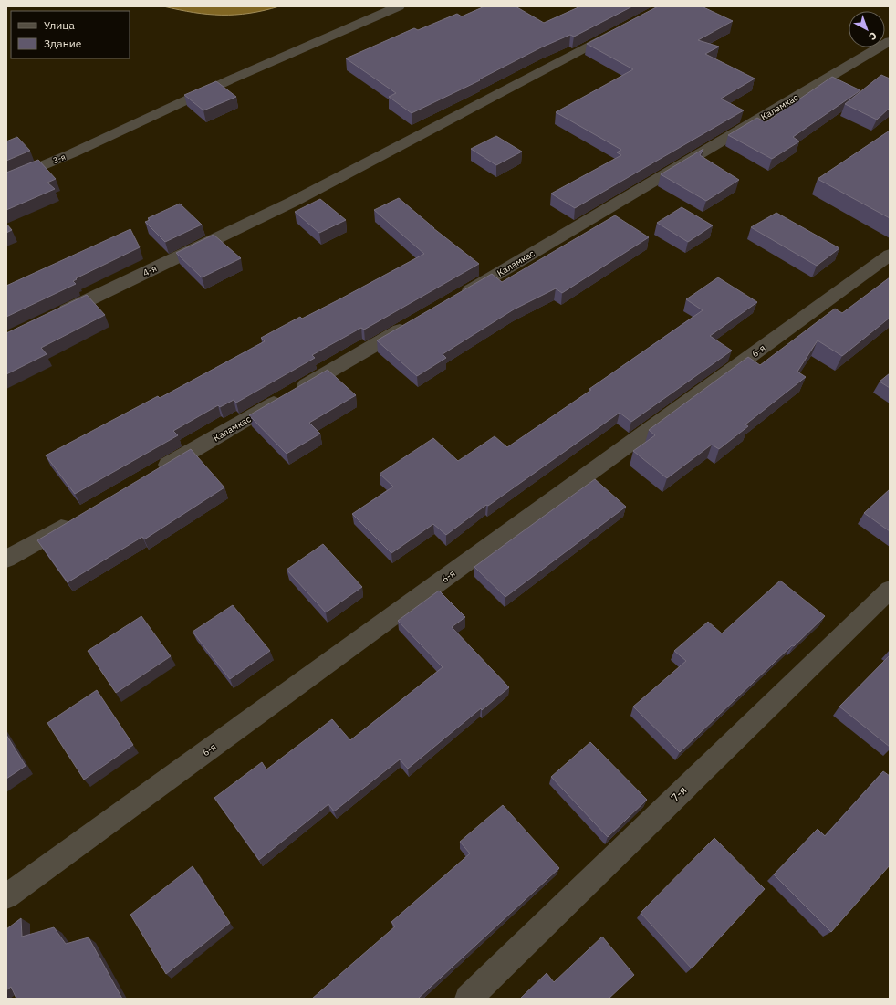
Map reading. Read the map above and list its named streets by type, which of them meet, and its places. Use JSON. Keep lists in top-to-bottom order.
{
  "streets": {
    "street": [
      "Каламкас",
      "3-я",
      "4-я",
      "6-я",
      "7-я"
    ]
  },
  "legend": ["Улица", "Здание"],
  "north": "bottom right"
}
